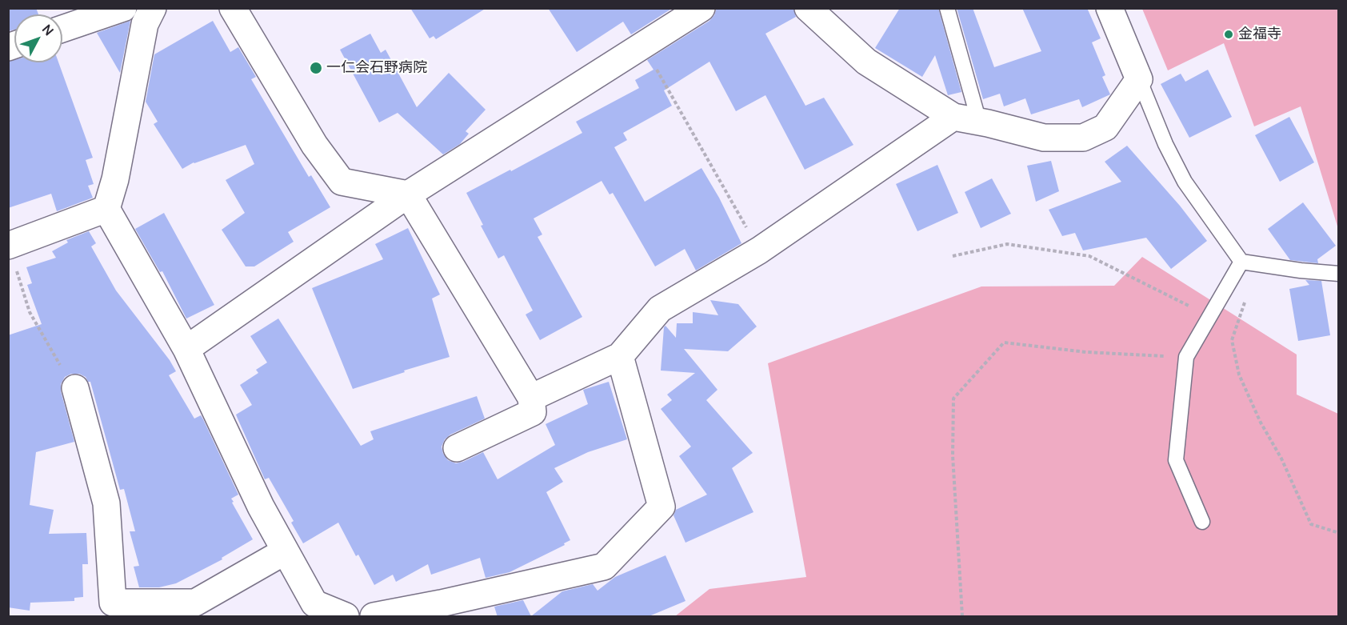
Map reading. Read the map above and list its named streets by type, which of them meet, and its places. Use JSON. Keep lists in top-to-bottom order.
{
  "places": ["金福寺", "一仁会石野病院"],
  "north": "top right"
}
